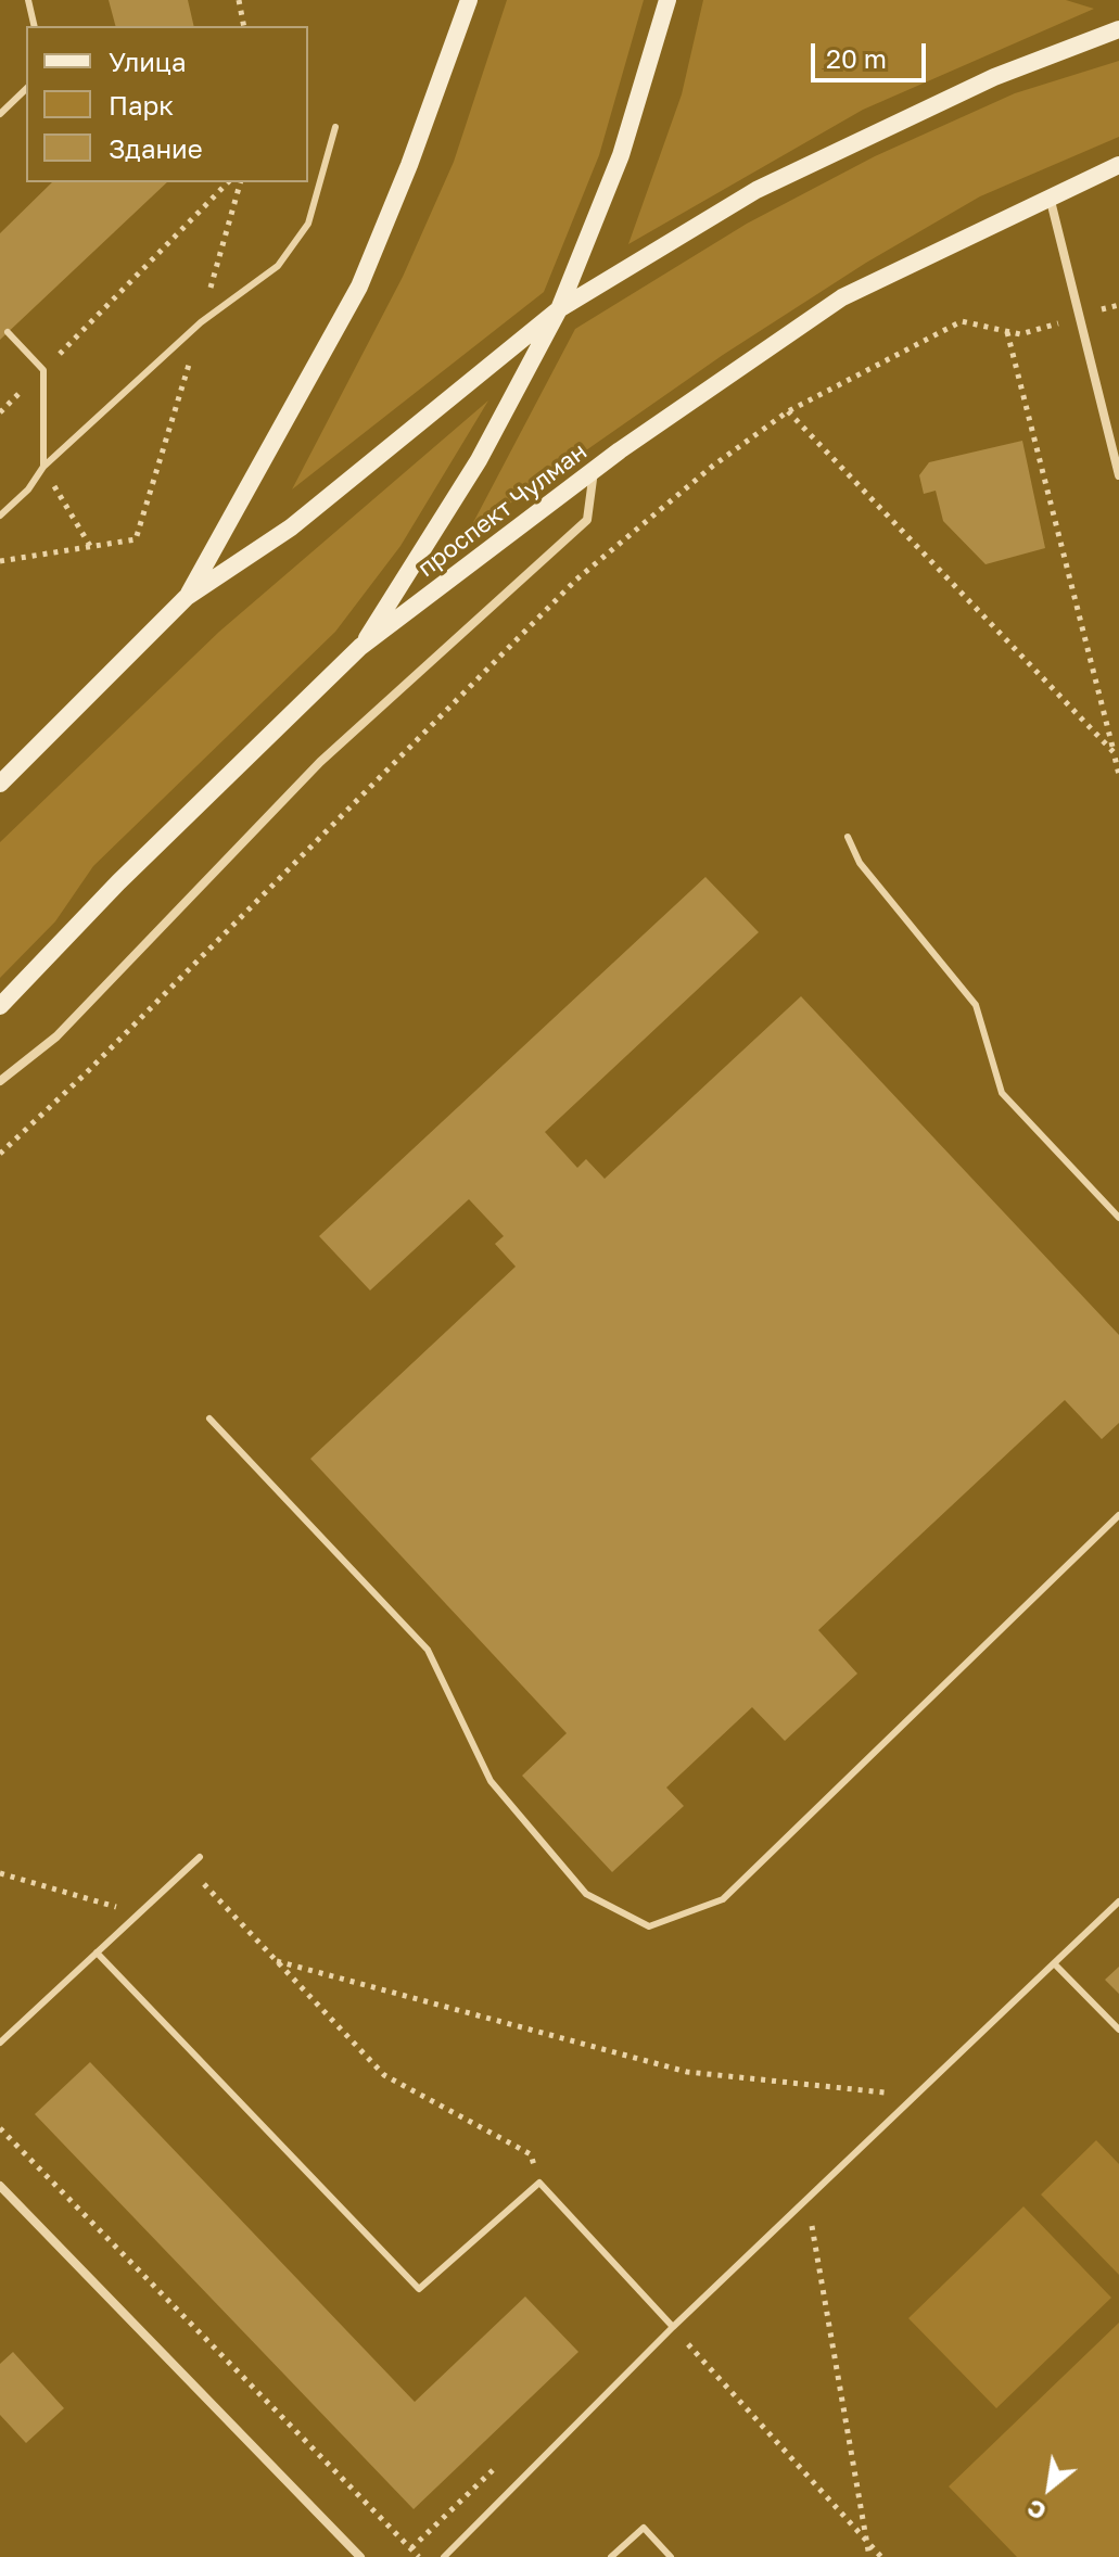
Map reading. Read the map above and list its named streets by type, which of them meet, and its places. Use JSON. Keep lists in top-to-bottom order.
{
  "streets": {
    "main road": ["проспект Чулман"]
  },
  "legend": ["Улица", "Парк", "Здание"],
  "scale_bar": "20 m",
  "north": "bottom left"
}
